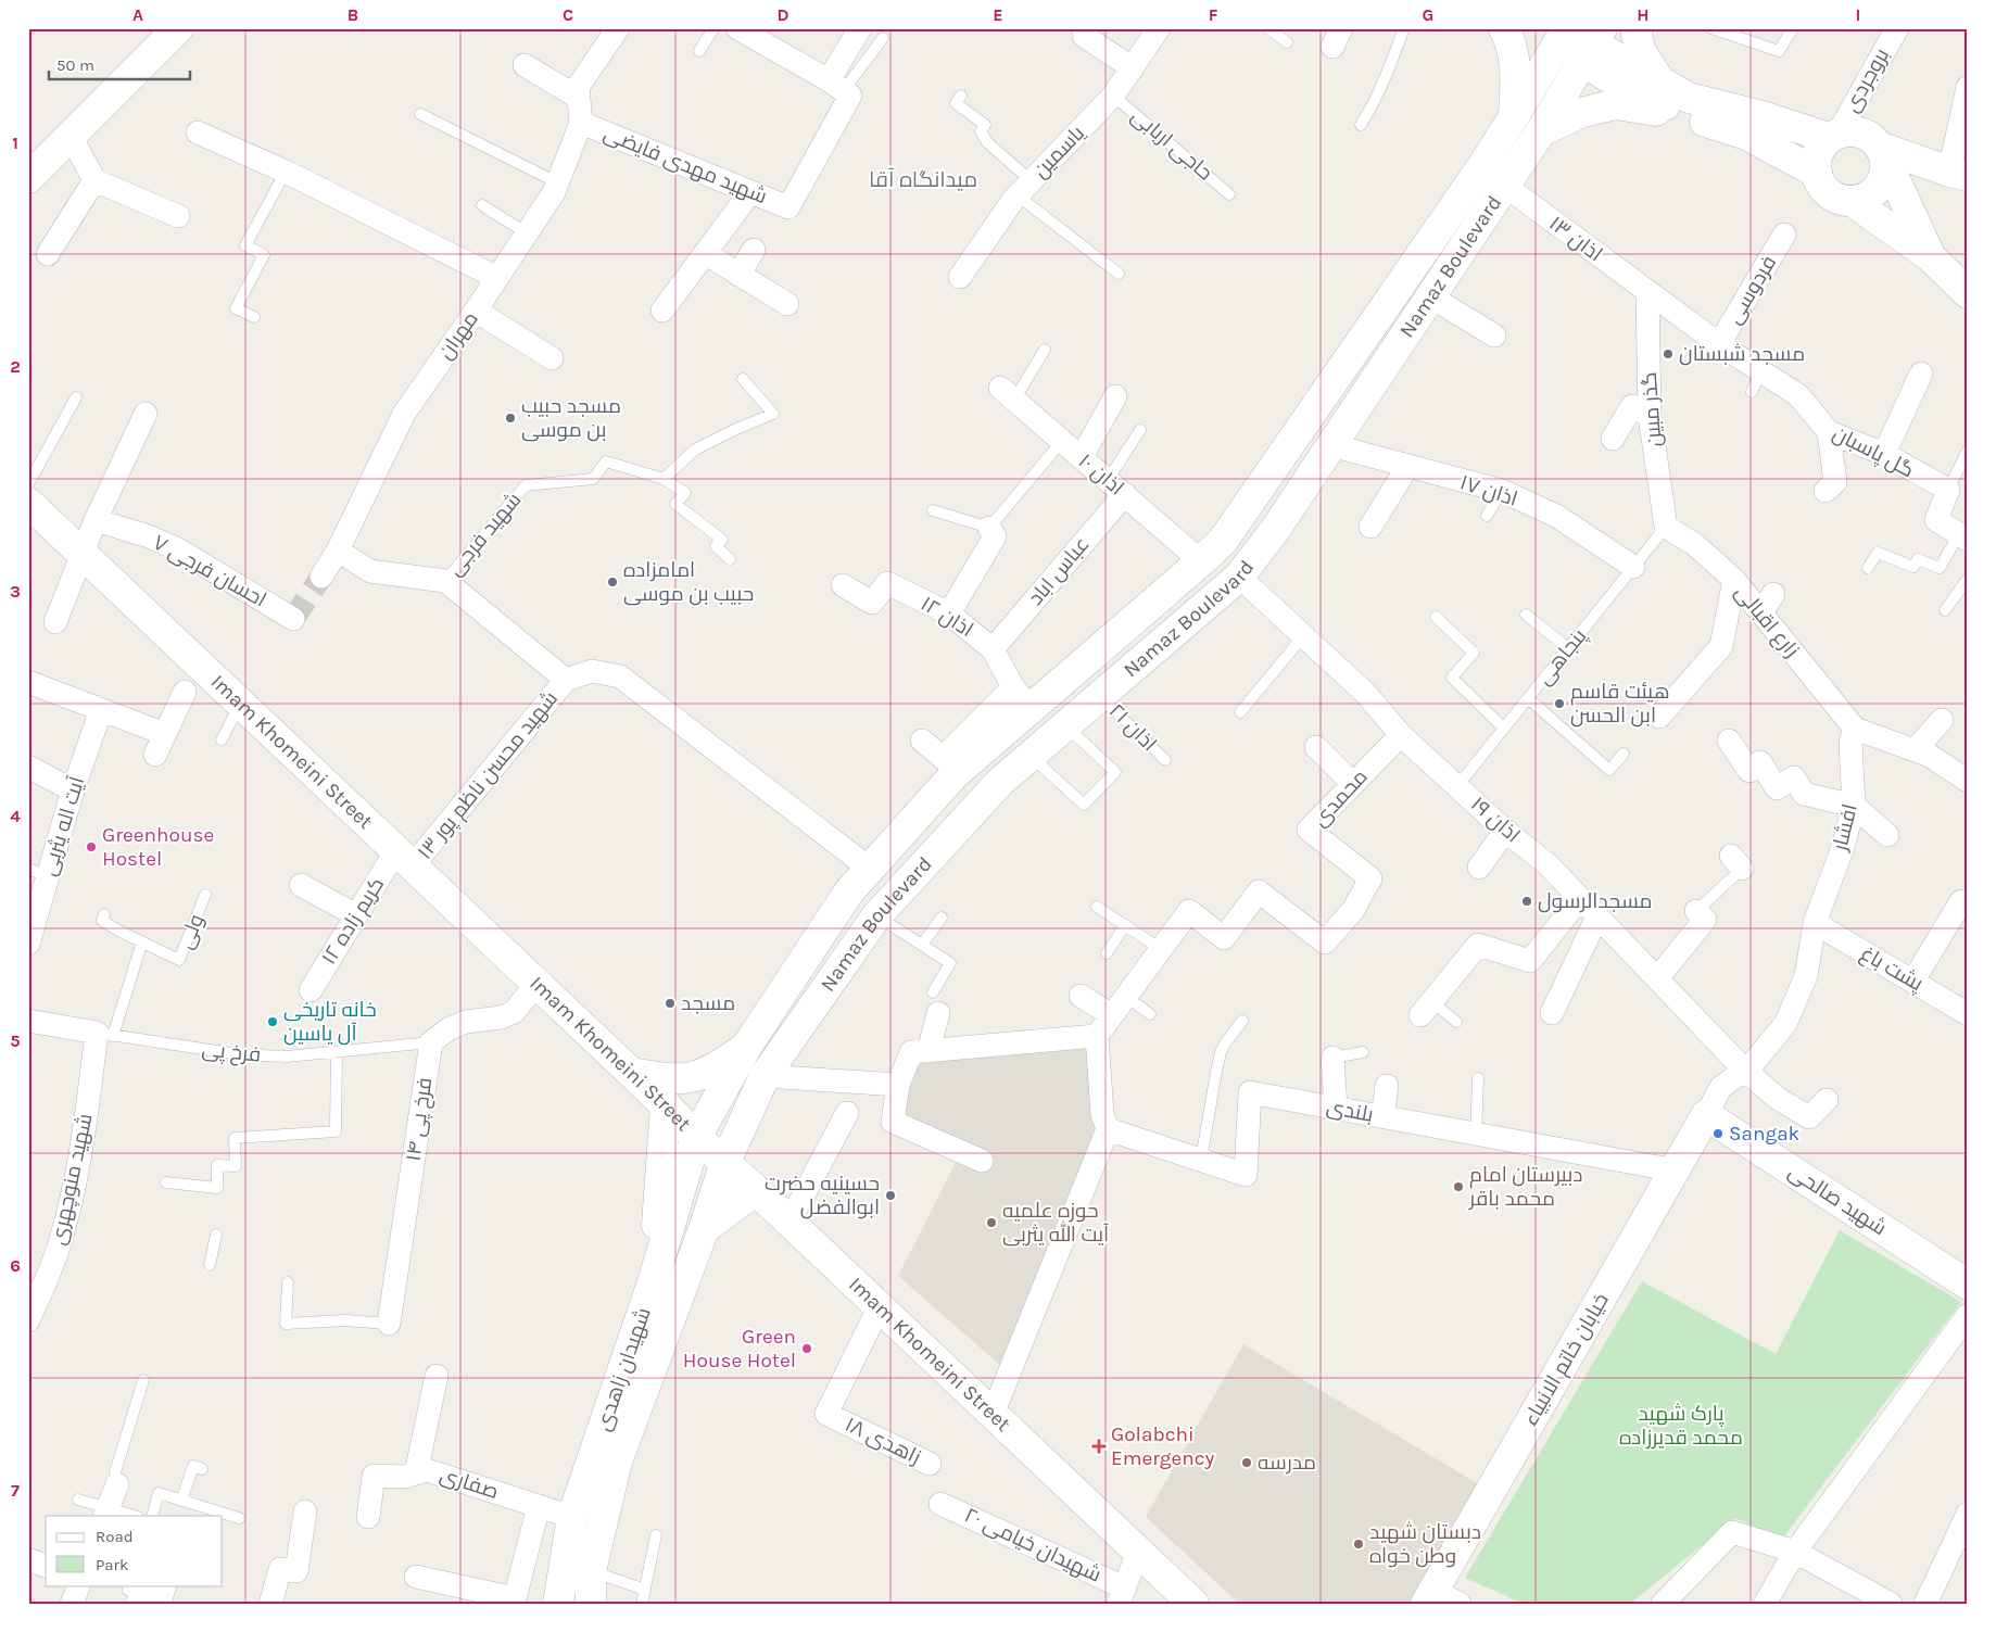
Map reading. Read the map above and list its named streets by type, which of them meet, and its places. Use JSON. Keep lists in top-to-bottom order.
{
  "streets": {
    "main road": [
      "Namaz Boulevard",
      "Imam Khomeini Street",
      "شهید صالحی",
      "خیابان خاتم الانبیاء",
      "شهیدان زاهدی"
    ],
    "street": [
      "بروجردی",
      "یاسمین",
      "شهید مهدی فایضی",
      "اذان ۱۳",
      "فردوسی",
      "مهران",
      "گذر مبین",
      "گل پاسبان",
      "اذان ۱۰",
      "اذان ۱۷",
      "احسان فرجی ۷",
      "عباس اباد",
      "اذان ۱۲",
      "زارع اقبالی",
      "شهید محسن ناظم پور ۱۳",
      "محمدی",
      "اذان ۱۹",
      "آیت اله یثربی",
      "افشار",
      "کریم زاده ۱۲",
      "پشت باغ",
      "بلندی",
      "فرخ پی ۱۴",
      "شهید منوچهری",
      "زاهدی ۱۸",
      "صفاری",
      "شهیدان خیامی ۲۰"
    ],
    "lane": [
      "حاجی اربابی",
      "شهید فرجی",
      "پنجاهی",
      "اذان ۲۱",
      "ولی",
      "فرخ پی"
    ]
  },
  "crossings": [
    ["حاجی اربابی", "یاسمین"],
    ["شهید مهدی فایضی", "مهران"],
    ["اذان ۱۳", "Namaz Boulevard"],
    ["اذان ۱۳", "گذر مبین"],
    ["اذان ۱۳", "گل پاسبان"],
    ["Namaz Boulevard", "اذان ۱۰"],
    ["Namaz Boulevard", "اذان ۱۷"],
    ["Namaz Boulevard", "اذان ۱۲"],
    ["Namaz Boulevard", "اذان ۲۱"],
    ["Namaz Boulevard", "Imam Khomeini Street"],
    ["Namaz Boulevard", "اذان ۱۹"],
    ["Namaz Boulevard", "شهیدان زاهدی"],
    ["فردوسی", "گل پاسبان"],
    ["گذر مبین", "گل پاسبان"],
    ["گذر مبین", "زارع اقبالی"],
    ["گذر مبین", "پنجاهی"],
    ["اذان ۱۰", "عباس اباد"],
    ["اذان ۱۷", "پنجاهی"],
    ["شهید فرجی", "شهید محسن ناظم پور ۱۳"],
    ["عباس اباد", "اذان ۱۲"],
    ["زارع اقبالی", "پنجاهی"],
    ["زارع اقبالی", "افشار"],
    ["پنجاهی", "اذان ۱۹"],
    ["Imam Khomeini Street", "شهید محسن ناظم پور ۱۳"],
    ["Imam Khomeini Street", "کریم زاده ۱۲"],
    ["Imam Khomeini Street", "شهیدان زاهدی"],
    ["Imam Khomeini Street", "زاهدی ۱۸"],
    ["شهید محسن ناظم پور ۱۳", "کریم زاده ۱۲"],
    ["محمدی", "اذان ۱۹"],
    ["اذان ۱۹", "افشار"],
    ["افشار", "پشت باغ"],
    ["افشار", "شهید صالحی"],
    ["افشار", "خیابان خاتم الانبیاء"],
    ["ولی", "فرخ پی"],
    ["ولی", "شهید منوچهری"],
    ["فرخ پی", "فرخ پی ۱۴"],
    ["فرخ پی", "شهید منوچهری"],
    ["بلندی", "خیابان خاتم الانبیاء"],
    ["شهید صالحی", "خیابان خاتم الانبیاء"],
    ["شهیدان زاهدی", "صفاری"]
  ],
  "districts": ["میدانگاه آقا"],
  "parks": ["پارک شهید محمد قدیرزاده"],
  "places": {
    "other": [
      "مسجد شبستان",
      "مسجد حبیب بن موسی",
      "امامزاده حبیب بن موسی",
      "هیئت قاسم ابن الحسن",
      "Greenhouse Hostel",
      "مسجدالرسول",
      "مسجد",
      "خانه تاریخی آل یاسین",
      "Sangak",
      "دبیرستان امام محمد باقر",
      "حسینیه حضرت ابوالفضل",
      "حوزه علمیه آیت الله یثربی",
      "Green House Hotel",
      "مدرسه",
      "دبستان شهید وطن خواه"
    ],
    "health": ["Golabchi Emergency"]
  },
  "legend": ["Road", "Park"],
  "scale_bar": "50 m",
  "grid": {
    "columns": [
      "A",
      "B",
      "C",
      "D",
      "E",
      "F",
      "G",
      "H",
      "I"
    ],
    "rows": [
      "1",
      "2",
      "3",
      "4",
      "5",
      "6",
      "7"
    ]
  }
}
